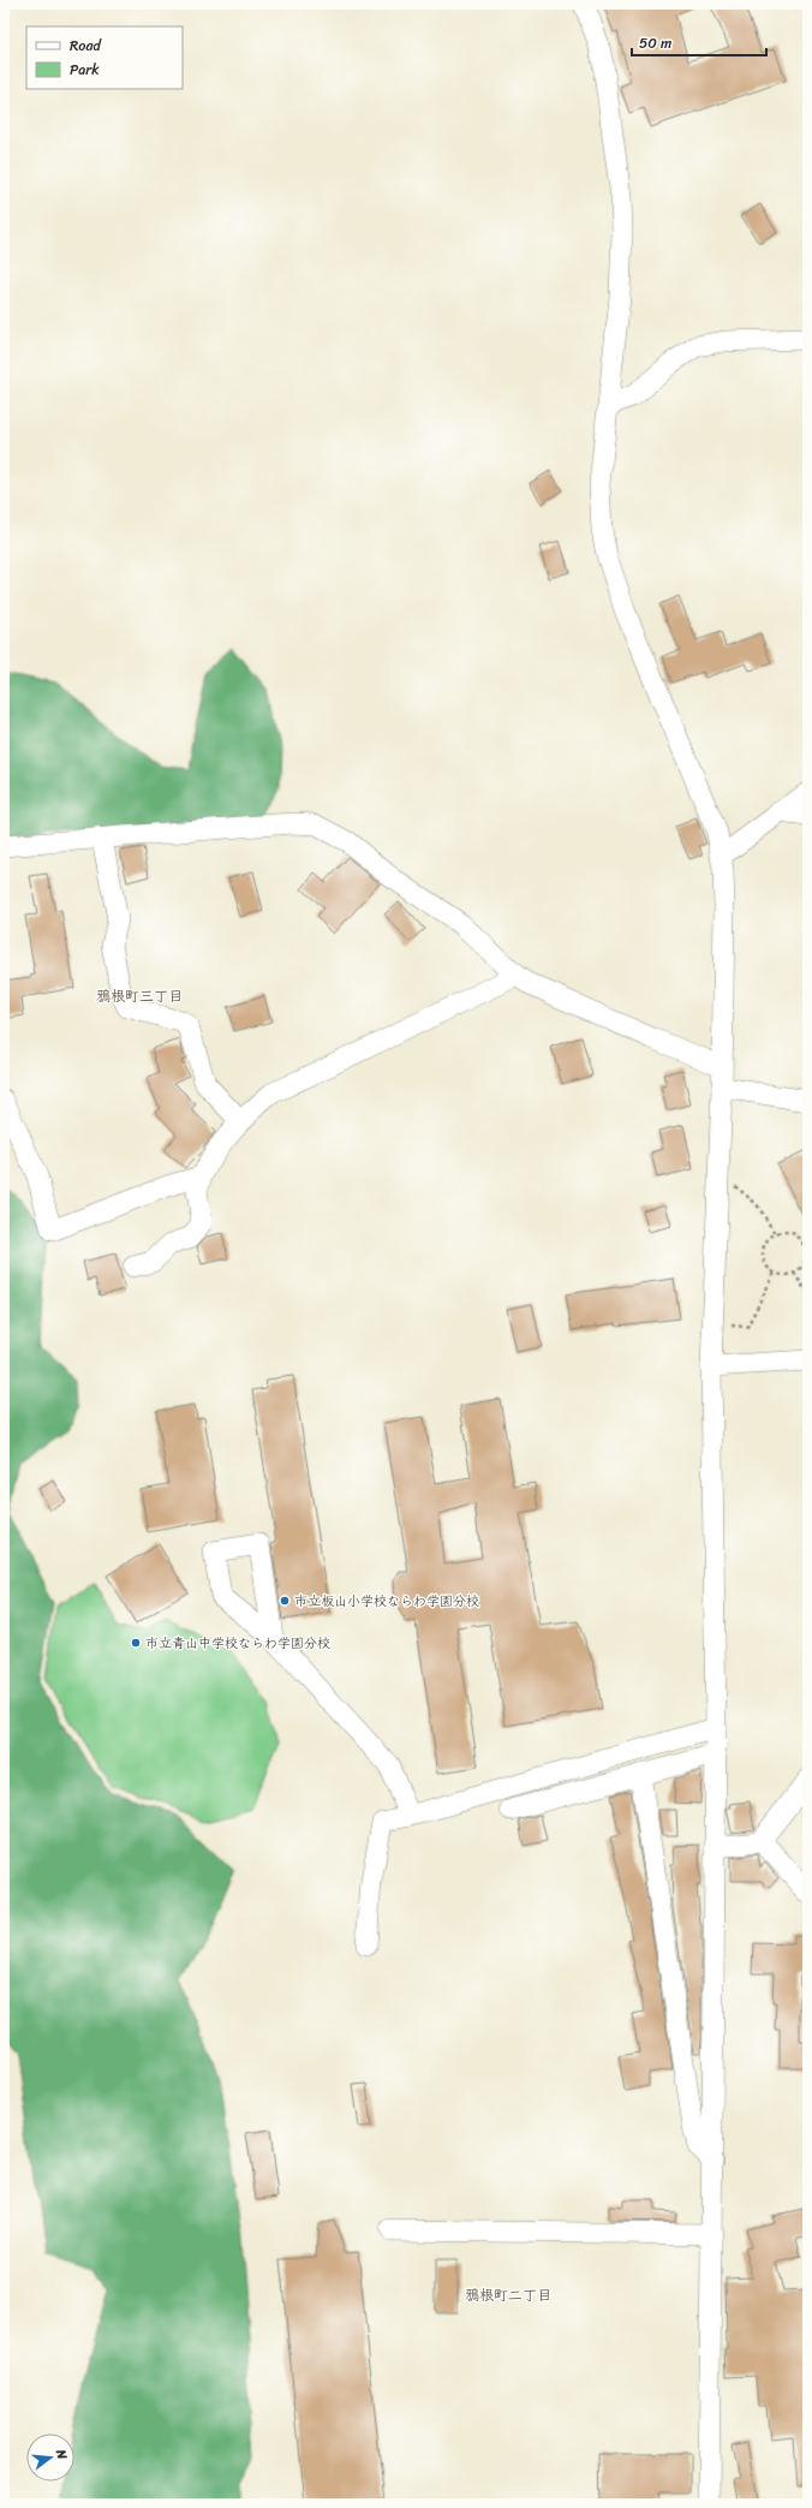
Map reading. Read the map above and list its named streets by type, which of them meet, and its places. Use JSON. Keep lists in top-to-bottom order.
{
  "districts": ["鴉根町三丁目", "鴉根町二丁目"],
  "places": ["市立板山小学校ならわ学園分校", "市立青山中学校ならわ学園分校"],
  "legend": ["Road", "Park"],
  "scale_bar": "50 m",
  "north": "right"
}
